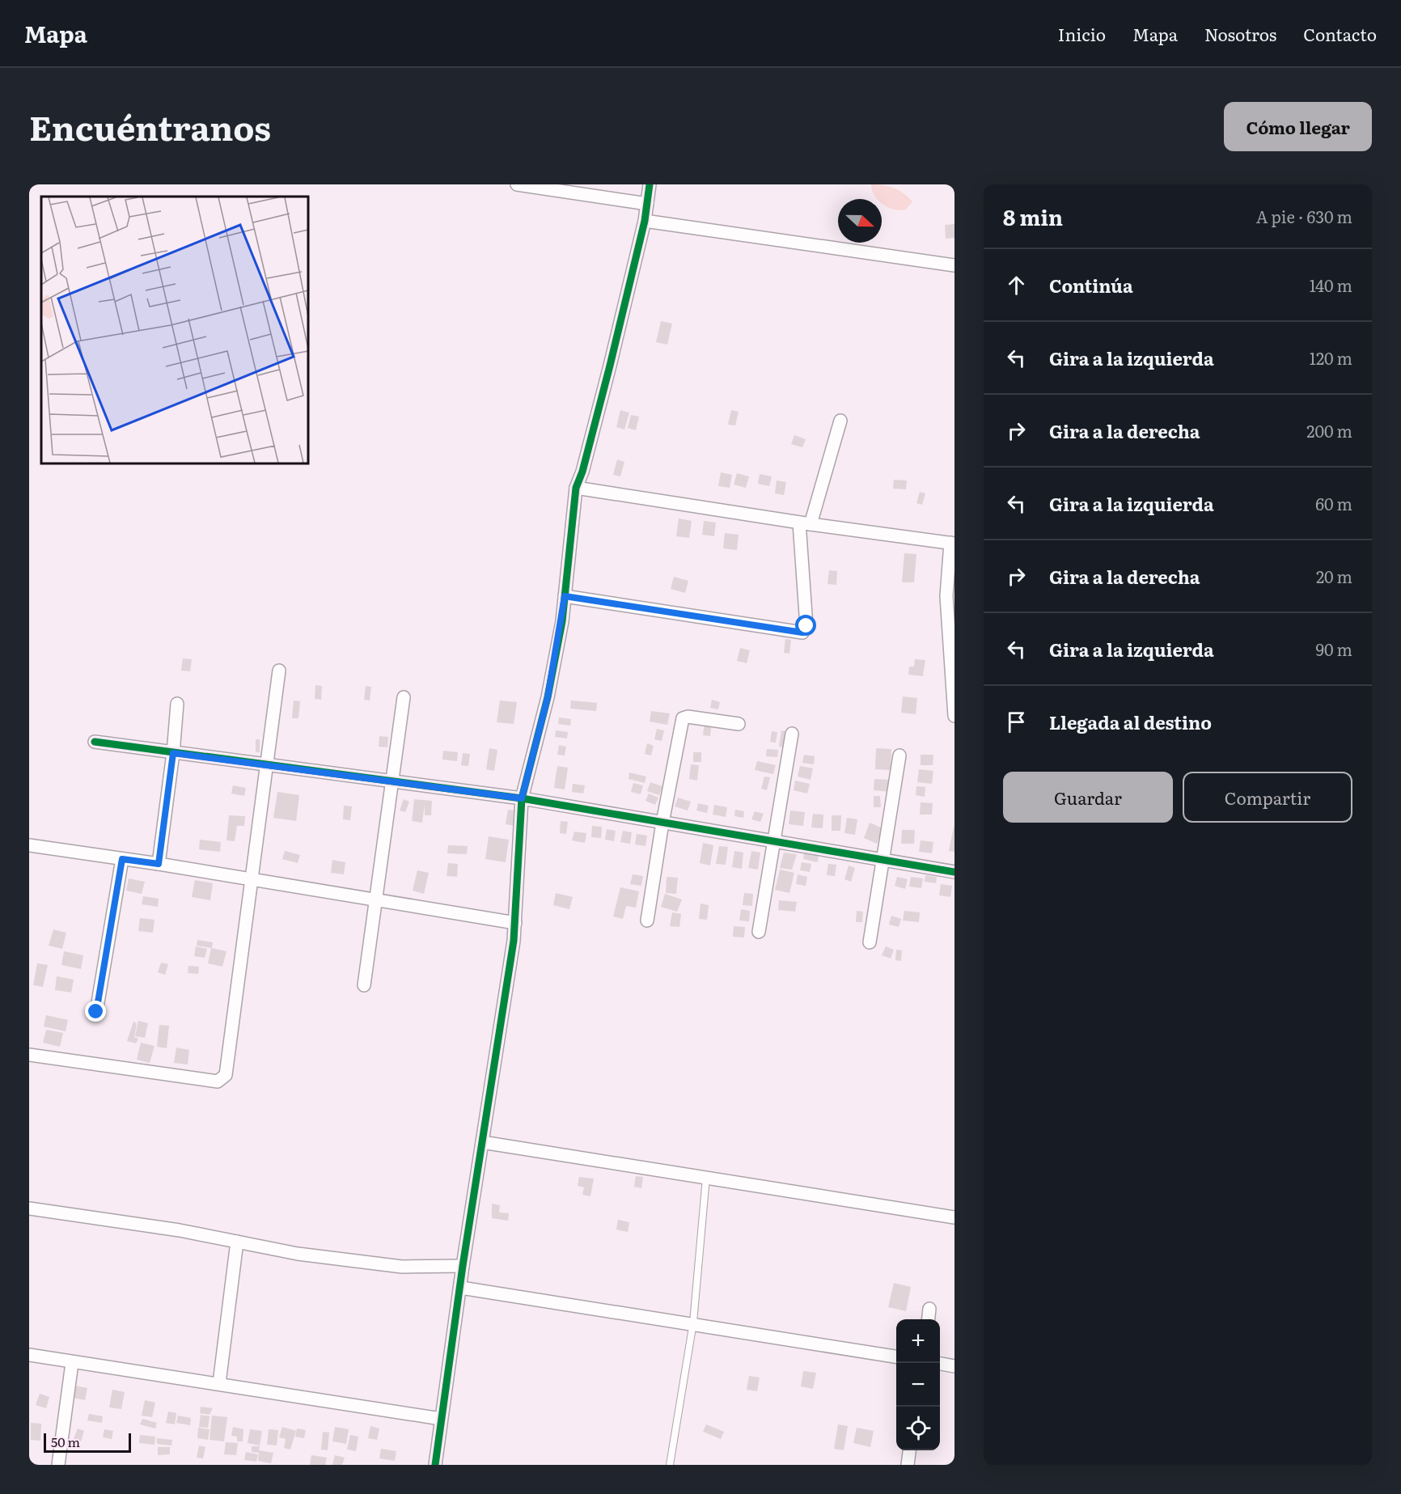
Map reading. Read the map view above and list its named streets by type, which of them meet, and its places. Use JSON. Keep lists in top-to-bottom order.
{
  "scale_bar": "50 m",
  "north": "right",
  "page": {
    "header": "Mapa",
    "nav": [
      "Inicio",
      "Mapa",
      "Nosotros",
      "Contacto"
    ],
    "title": "Encuéntranos",
    "buttons": [
      "Cómo llegar",
      ["Guardar", "Compartir"]
    ],
    "heading": ["8 min", "A pie · 630 m"],
    "list": [
      ["Continúa", "140 m"],
      ["Gira a la izquierda", "120 m"],
      ["Gira a la derecha", "200 m"],
      ["Gira a la izquierda", "60 m"],
      ["Gira a la derecha", "20 m"],
      ["Gira a la izquierda", "90 m"],
      "Llegada al destino"
    ],
    "map_buttons": ["+", "−"],
    "scale": "50 m"
  }
}
